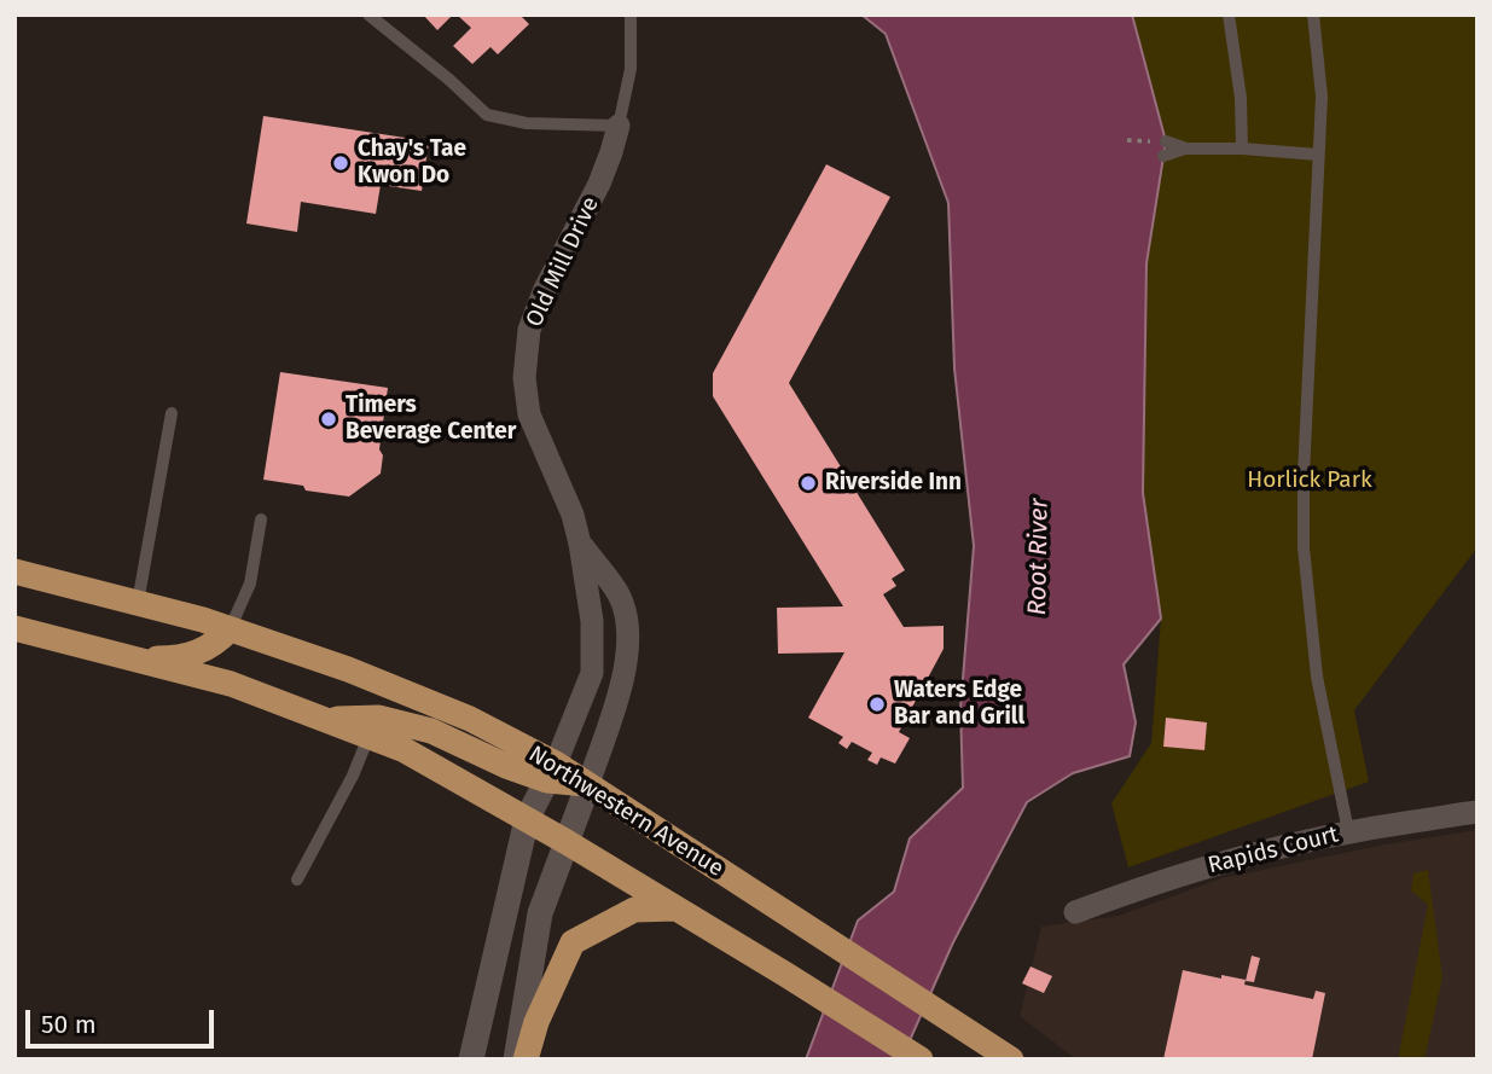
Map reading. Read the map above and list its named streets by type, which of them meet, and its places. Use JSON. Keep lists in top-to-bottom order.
{
  "streets": {
    "main road": ["Northwestern Avenue"],
    "street": ["Old Mill Drive", "Rapids Court"]
  },
  "crossings": [
    ["Old Mill Drive", "Northwestern Avenue"]
  ],
  "water": ["Root River"],
  "parks": ["Horlick Park"],
  "places": [
    "Chay's Tae Kwon Do",
    "Timers Beverage Center",
    "Riverside Inn",
    "Waters Edge Bar and Grill"
  ],
  "scale_bar": "50 m"
}
